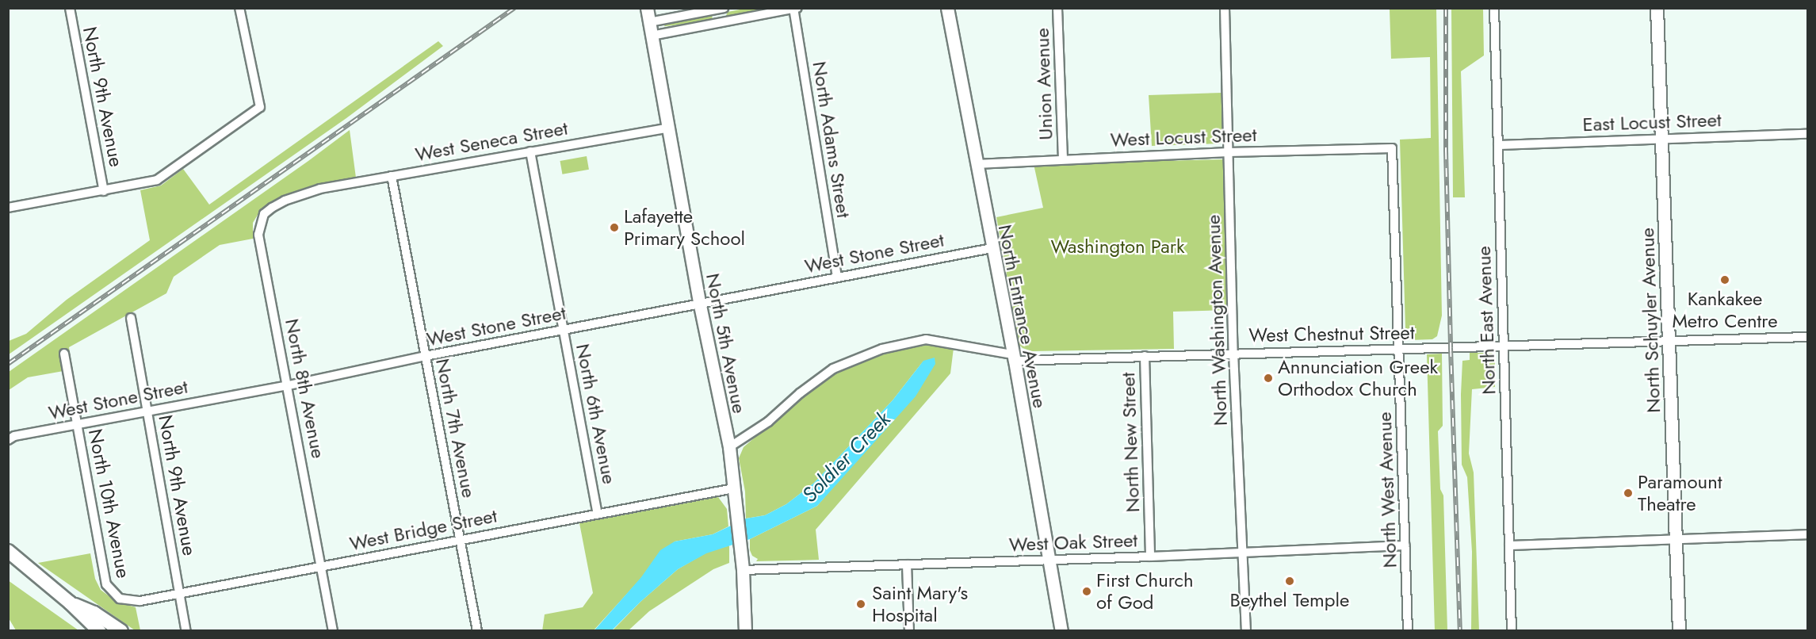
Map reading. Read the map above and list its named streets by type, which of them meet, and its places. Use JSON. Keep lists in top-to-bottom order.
{
  "streets": {
    "street": [
      "Union Avenue",
      "North 9th Avenue",
      "East Locust Street",
      "West Locust Street",
      "North Adams Street",
      "West Seneca Street",
      "West Stone Street",
      "North Entrance Avenue",
      "North Washington Avenue",
      "North East Avenue",
      "North Schuyler Avenue",
      "West Chestnut Street",
      "North 5th Avenue",
      "North 8th Avenue",
      "North 6th Avenue",
      "North 7th Avenue",
      "North New Street",
      "North West Avenue",
      "North 10th Avenue",
      "West Bridge Street",
      "West Oak Street"
    ]
  },
  "crossings": [
    ["Union Avenue", "West Locust Street"],
    ["North 9th Avenue", "West Stone Street"],
    ["North 9th Avenue", "West Bridge Street"],
    ["East Locust Street", "North East Avenue"],
    ["East Locust Street", "North Schuyler Avenue"],
    ["West Locust Street", "North Entrance Avenue"],
    ["West Locust Street", "North Washington Avenue"],
    ["West Locust Street", "North West Avenue"],
    ["North Adams Street", "West Stone Street"],
    ["West Seneca Street", "North 5th Avenue"],
    ["West Seneca Street", "North 8th Avenue"],
    ["West Seneca Street", "North 6th Avenue"],
    ["West Seneca Street", "North 7th Avenue"],
    ["West Stone Street", "North Entrance Avenue"],
    ["West Stone Street", "North 5th Avenue"],
    ["West Stone Street", "North 8th Avenue"],
    ["West Stone Street", "North 6th Avenue"],
    ["West Stone Street", "North 7th Avenue"],
    ["West Stone Street", "North 10th Avenue"],
    ["North Entrance Avenue", "West Chestnut Street"],
    ["North Entrance Avenue", "West Oak Street"],
    ["North Washington Avenue", "West Chestnut Street"],
    ["North Washington Avenue", "West Oak Street"],
    ["North East Avenue", "West Chestnut Street"],
    ["North Schuyler Avenue", "West Chestnut Street"],
    ["West Chestnut Street", "North 5th Avenue"],
    ["West Chestnut Street", "North New Street"],
    ["West Chestnut Street", "North West Avenue"],
    ["North 5th Avenue", "West Bridge Street"],
    ["North 5th Avenue", "West Oak Street"],
    ["North 8th Avenue", "West Bridge Street"],
    ["North 6th Avenue", "West Bridge Street"],
    ["North 7th Avenue", "West Bridge Street"],
    ["North New Street", "West Oak Street"],
    ["North West Avenue", "West Oak Street"],
    ["North 10th Avenue", "West Bridge Street"]
  ],
  "water": ["Soldier Creek"],
  "parks": ["Washington Park"],
  "places": [
    "Lafayette Primary School",
    "Kankakee Metro Centre",
    "Annunciation Greek Orthodox Church",
    "Paramount Theatre",
    "Beythel Temple",
    "First Church of God",
    "Saint Mary's Hospital"
  ]
}
